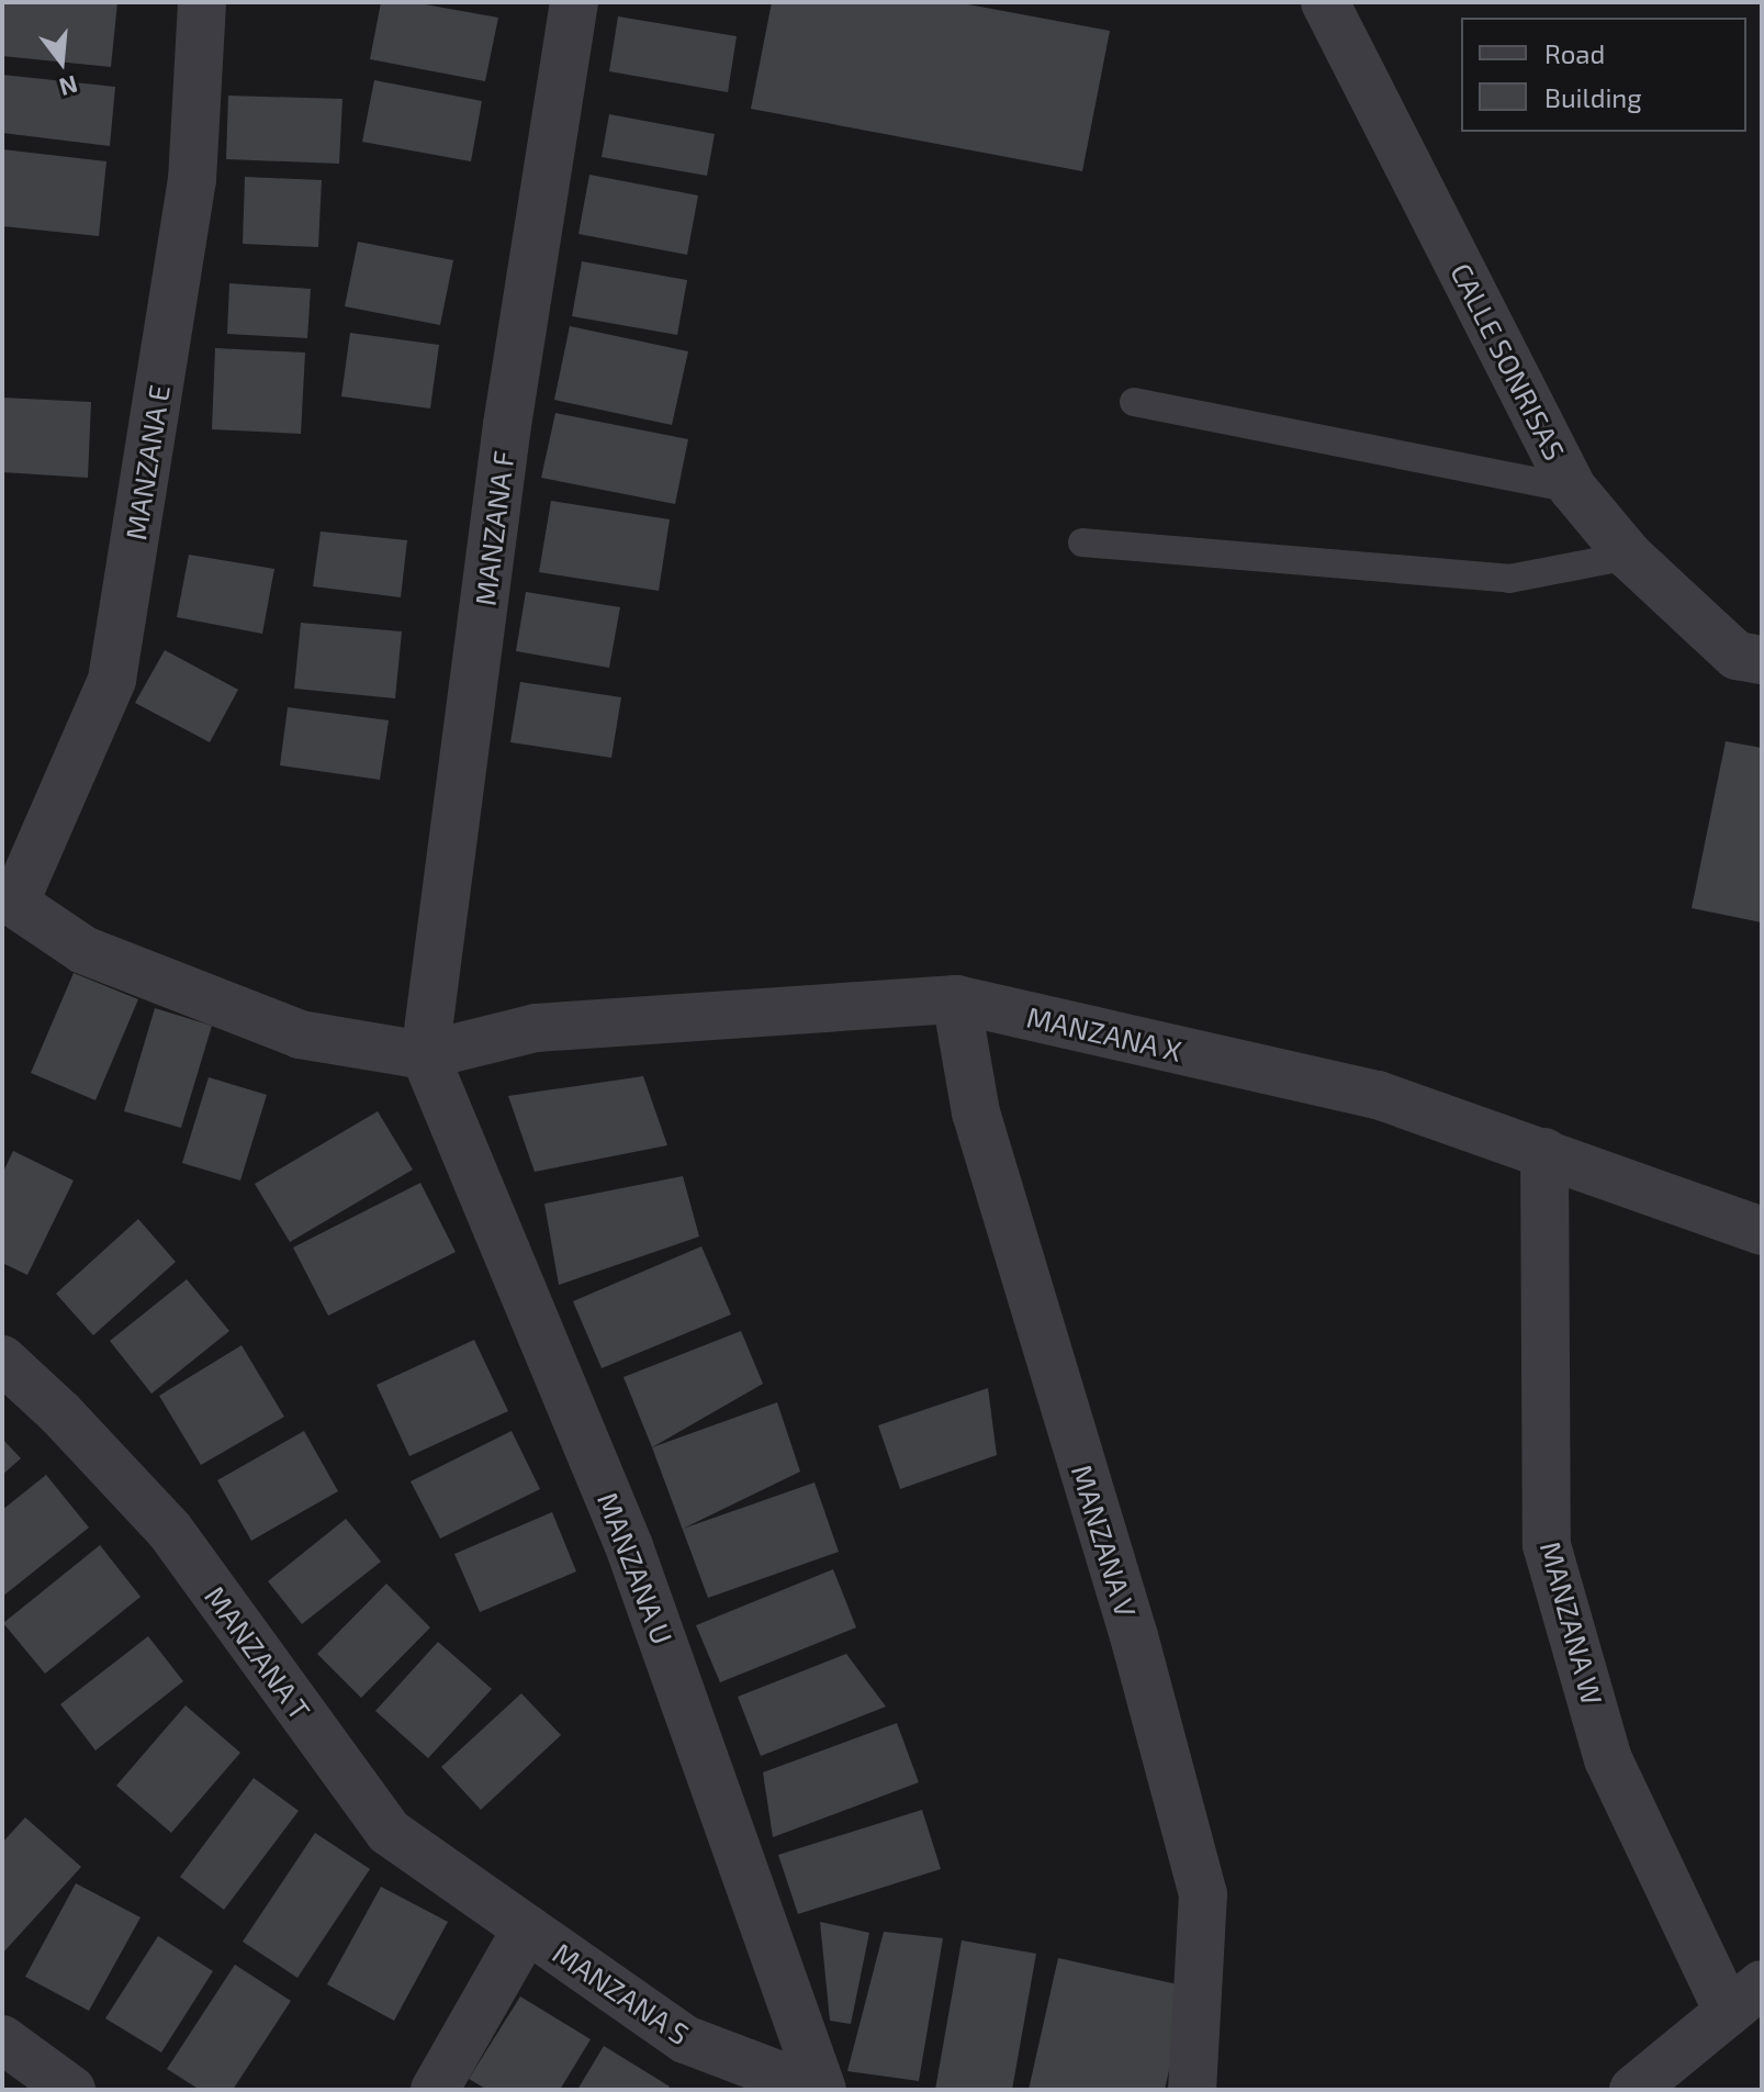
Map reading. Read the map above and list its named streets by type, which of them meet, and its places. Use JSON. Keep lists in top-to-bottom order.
{
  "streets": {
    "street": [
      "CALLE SONRISAS",
      "MANZANA E",
      "MANZANA F",
      "MANZANA X",
      "MANZANA V",
      "MANZANA U",
      "MANZANA W",
      "MANZANA T",
      "MANZANA S"
    ]
  },
  "crossings": [
    ["MANZANA F", "MANZANA X"],
    ["MANZANA F", "MANZANA U"],
    ["MANZANA X", "MANZANA V"],
    ["MANZANA X", "MANZANA U"],
    ["MANZANA X", "MANZANA W"],
    ["MANZANA U", "MANZANA S"],
    ["MANZANA T", "MANZANA S"]
  ],
  "legend": ["Road", "Building"],
  "north": "bottom"
}
